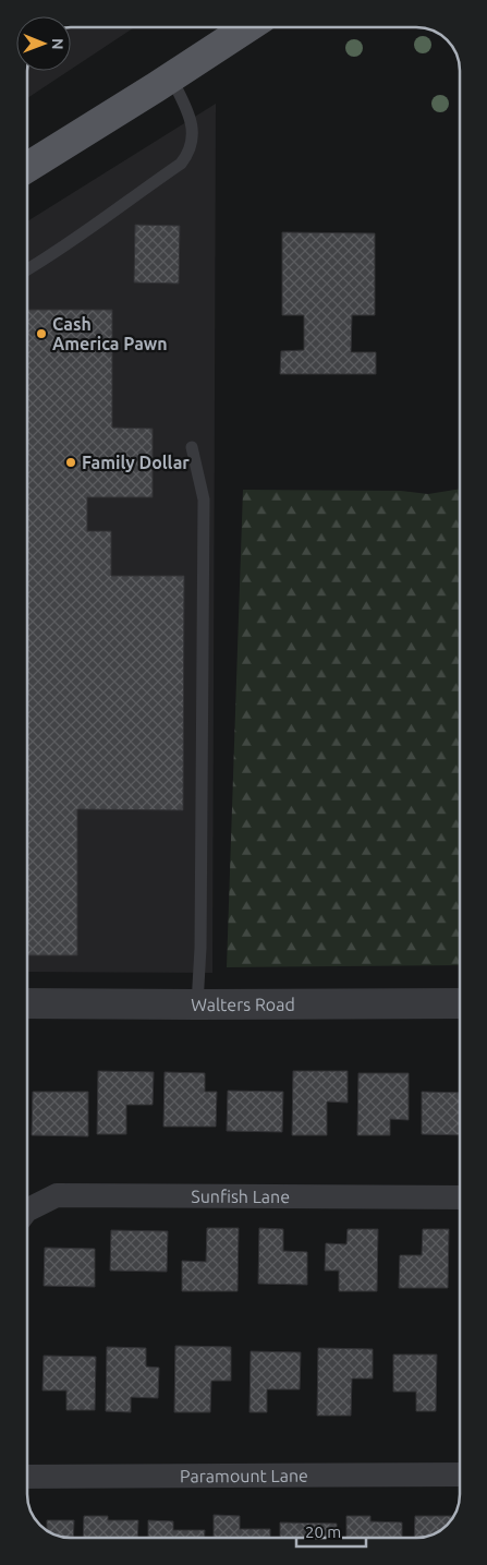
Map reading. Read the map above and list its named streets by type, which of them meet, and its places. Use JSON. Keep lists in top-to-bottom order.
{
  "streets": {
    "street": ["Walters Road", "Sunfish Lane", "Paramount Lane"]
  },
  "places": ["Cash America Pawn", "Family Dollar"],
  "scale_bar": "20 m",
  "north": "right"
}
